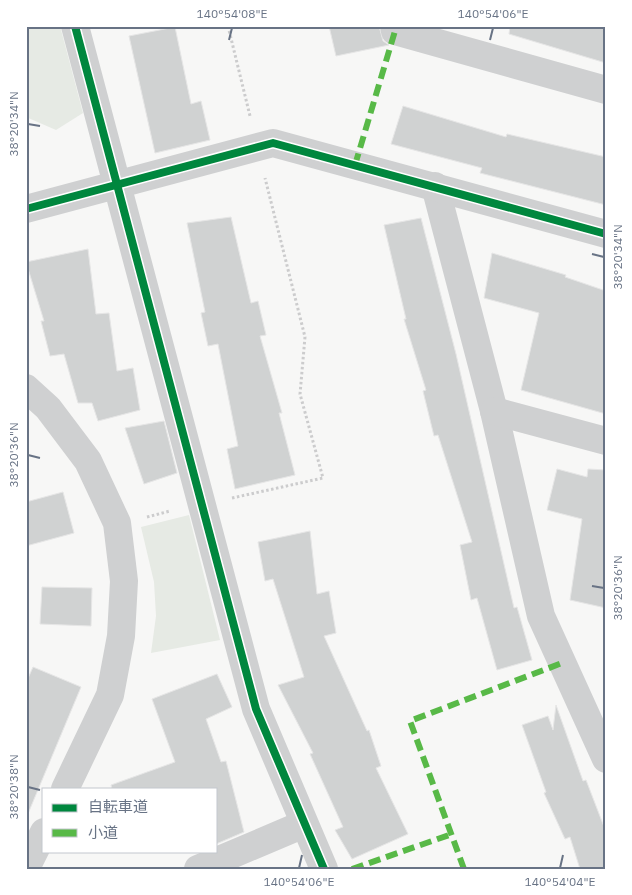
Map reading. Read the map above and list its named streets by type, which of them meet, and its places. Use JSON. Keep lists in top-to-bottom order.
{
  "legend": ["自転車道", "小道"],
  "coordinates": [
    "140°54'08\"E",
    "140°54'06\"E",
    "38°20'34\"N",
    "38°20'36\"N",
    "38°20'38\"N",
    "140°54'04\"E"
  ]
}
